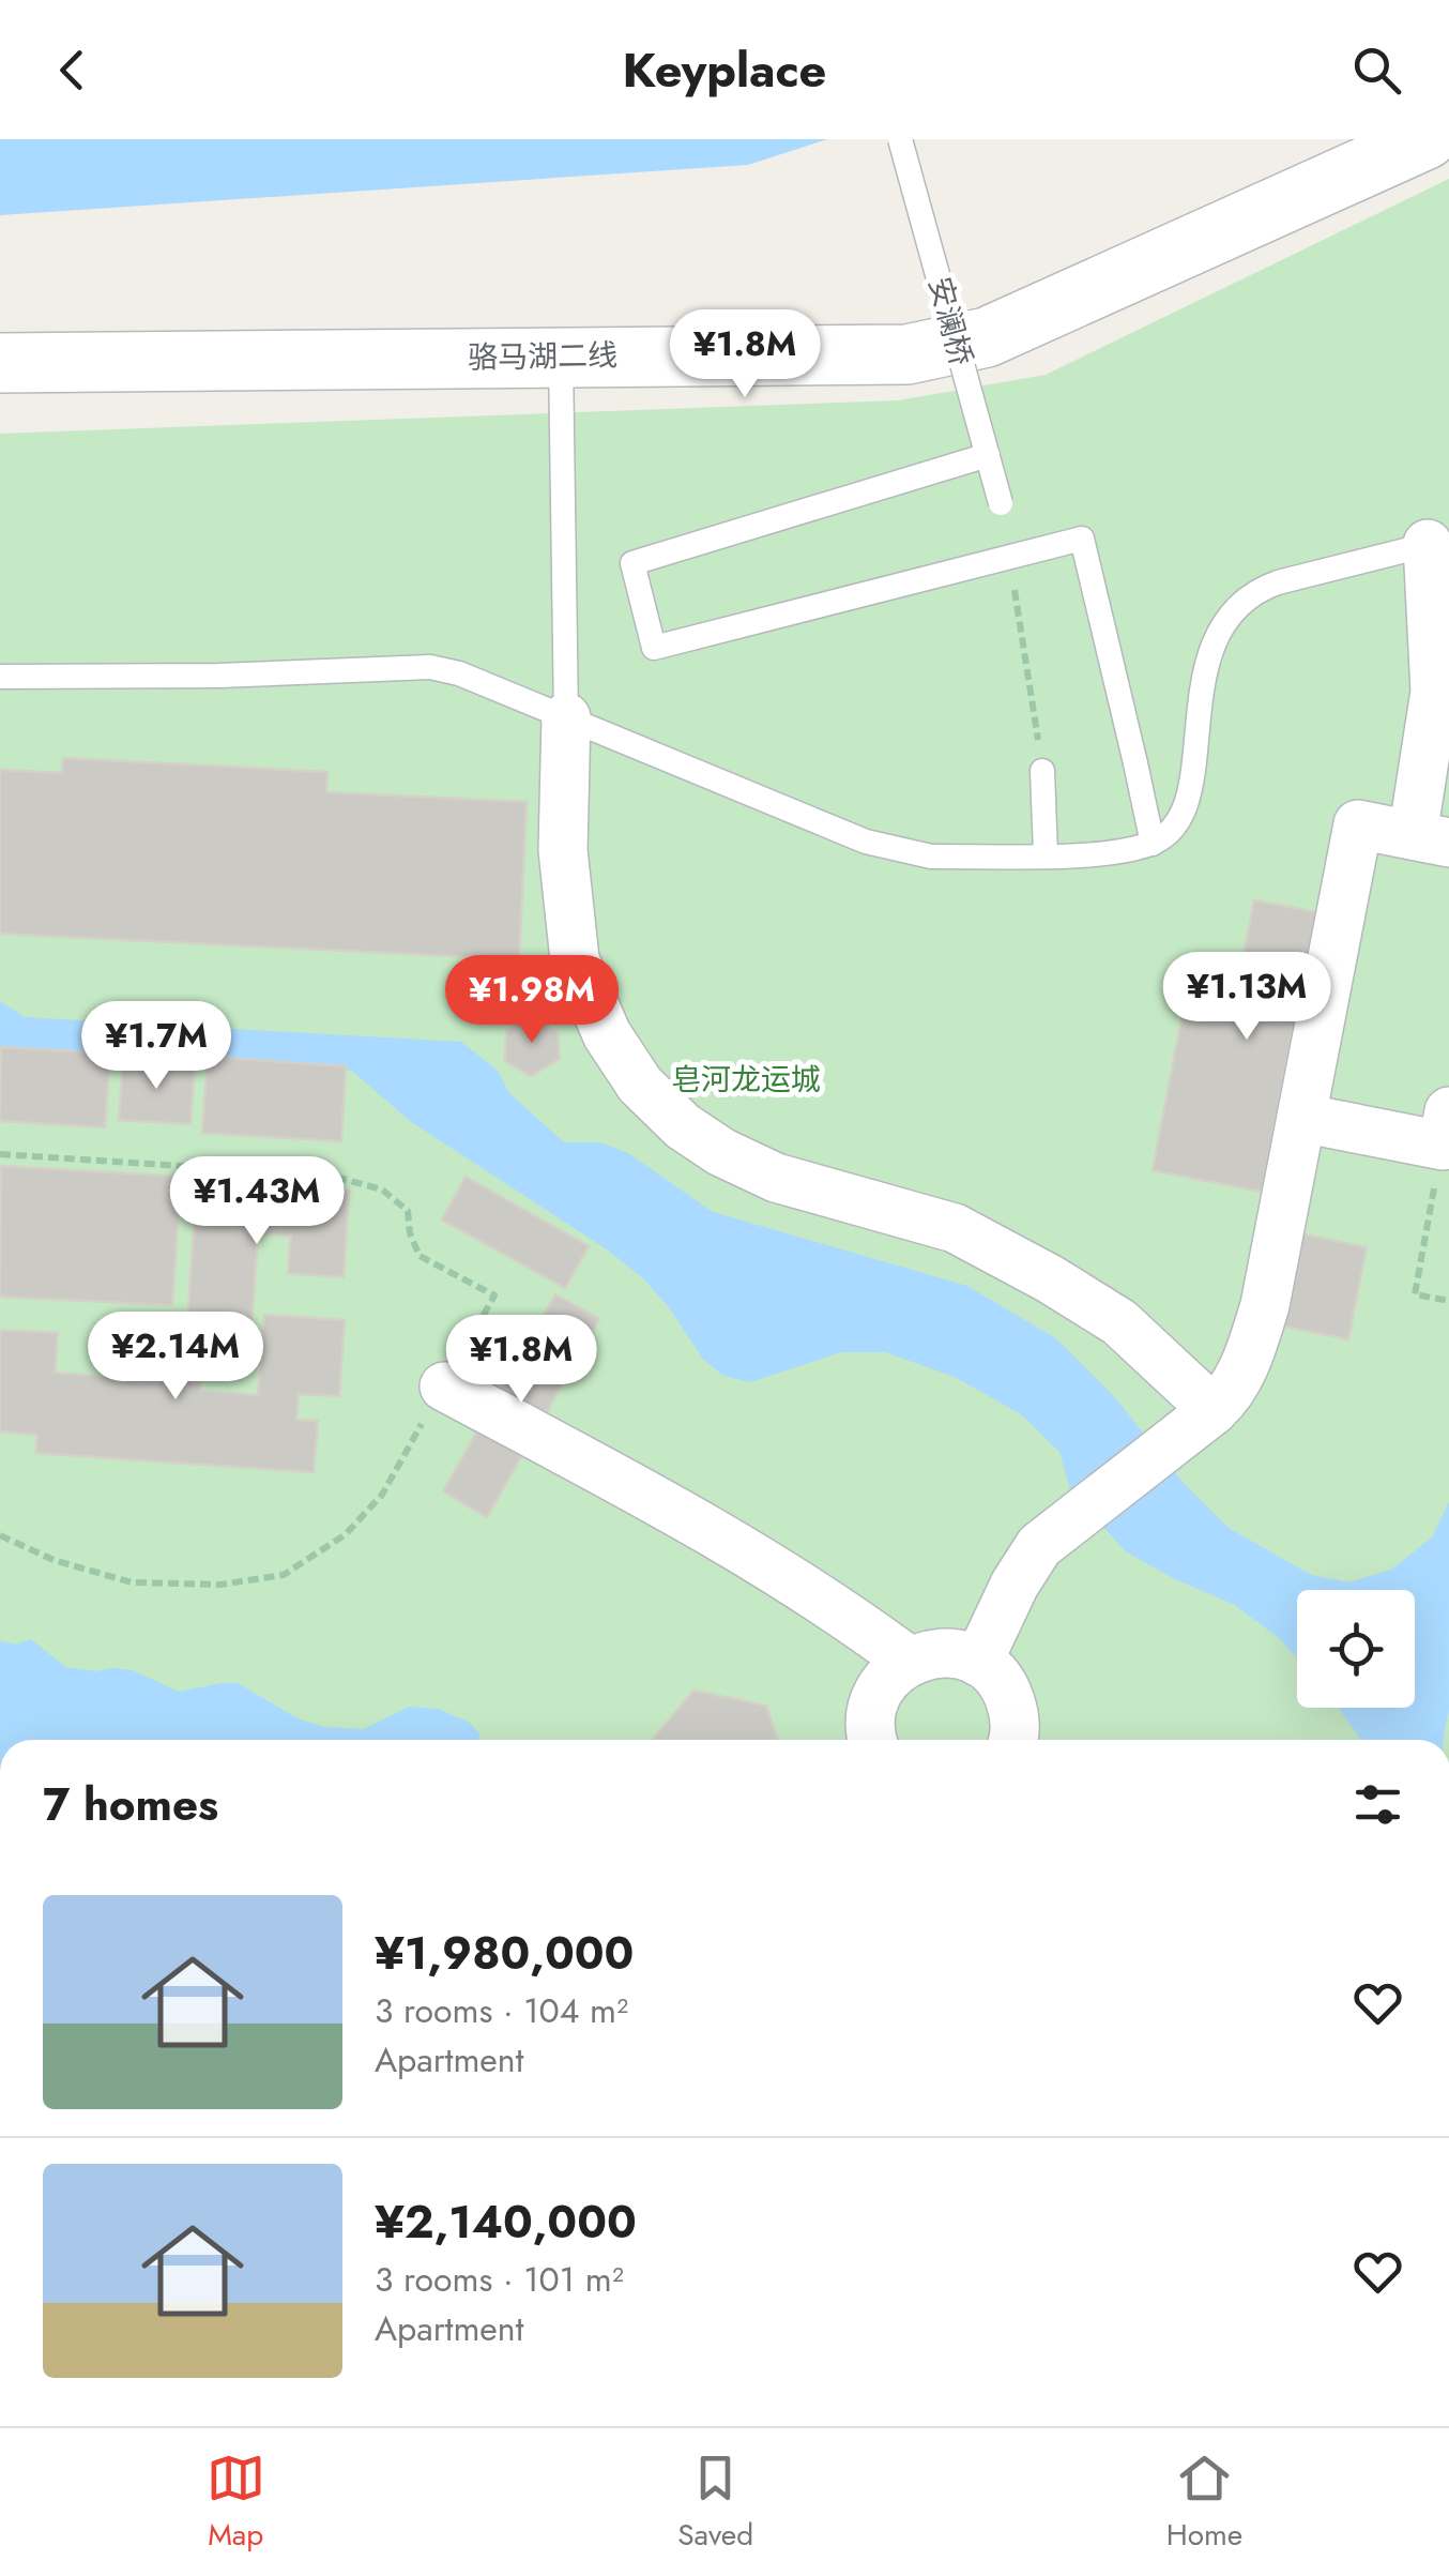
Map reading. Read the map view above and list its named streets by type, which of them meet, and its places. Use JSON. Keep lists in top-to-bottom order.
{
  "streets": {
    "street": ["骆马湖二线"],
    "lane": ["安澜桥"]
  },
  "parks": ["皂河龙运城"],
  "page": {
    "header": "Keyplace",
    "price": [
      "¥1.8M",
      "¥1.13M",
      "¥1.98M",
      "¥1.7M",
      "¥1.43M",
      "¥2.14M",
      "¥1.8M"
    ],
    "heading": "7 homes",
    "list": [
      {
        "name": "¥1,980,000",
        "note": "3 rooms · 104 m² · Apartment"
      },
      {
        "name": "¥2,140,000",
        "note": "3 rooms · 101 m² · Apartment"
      }
    ],
    "tabs": ["Map", "Saved", "Home"]
  }
}
